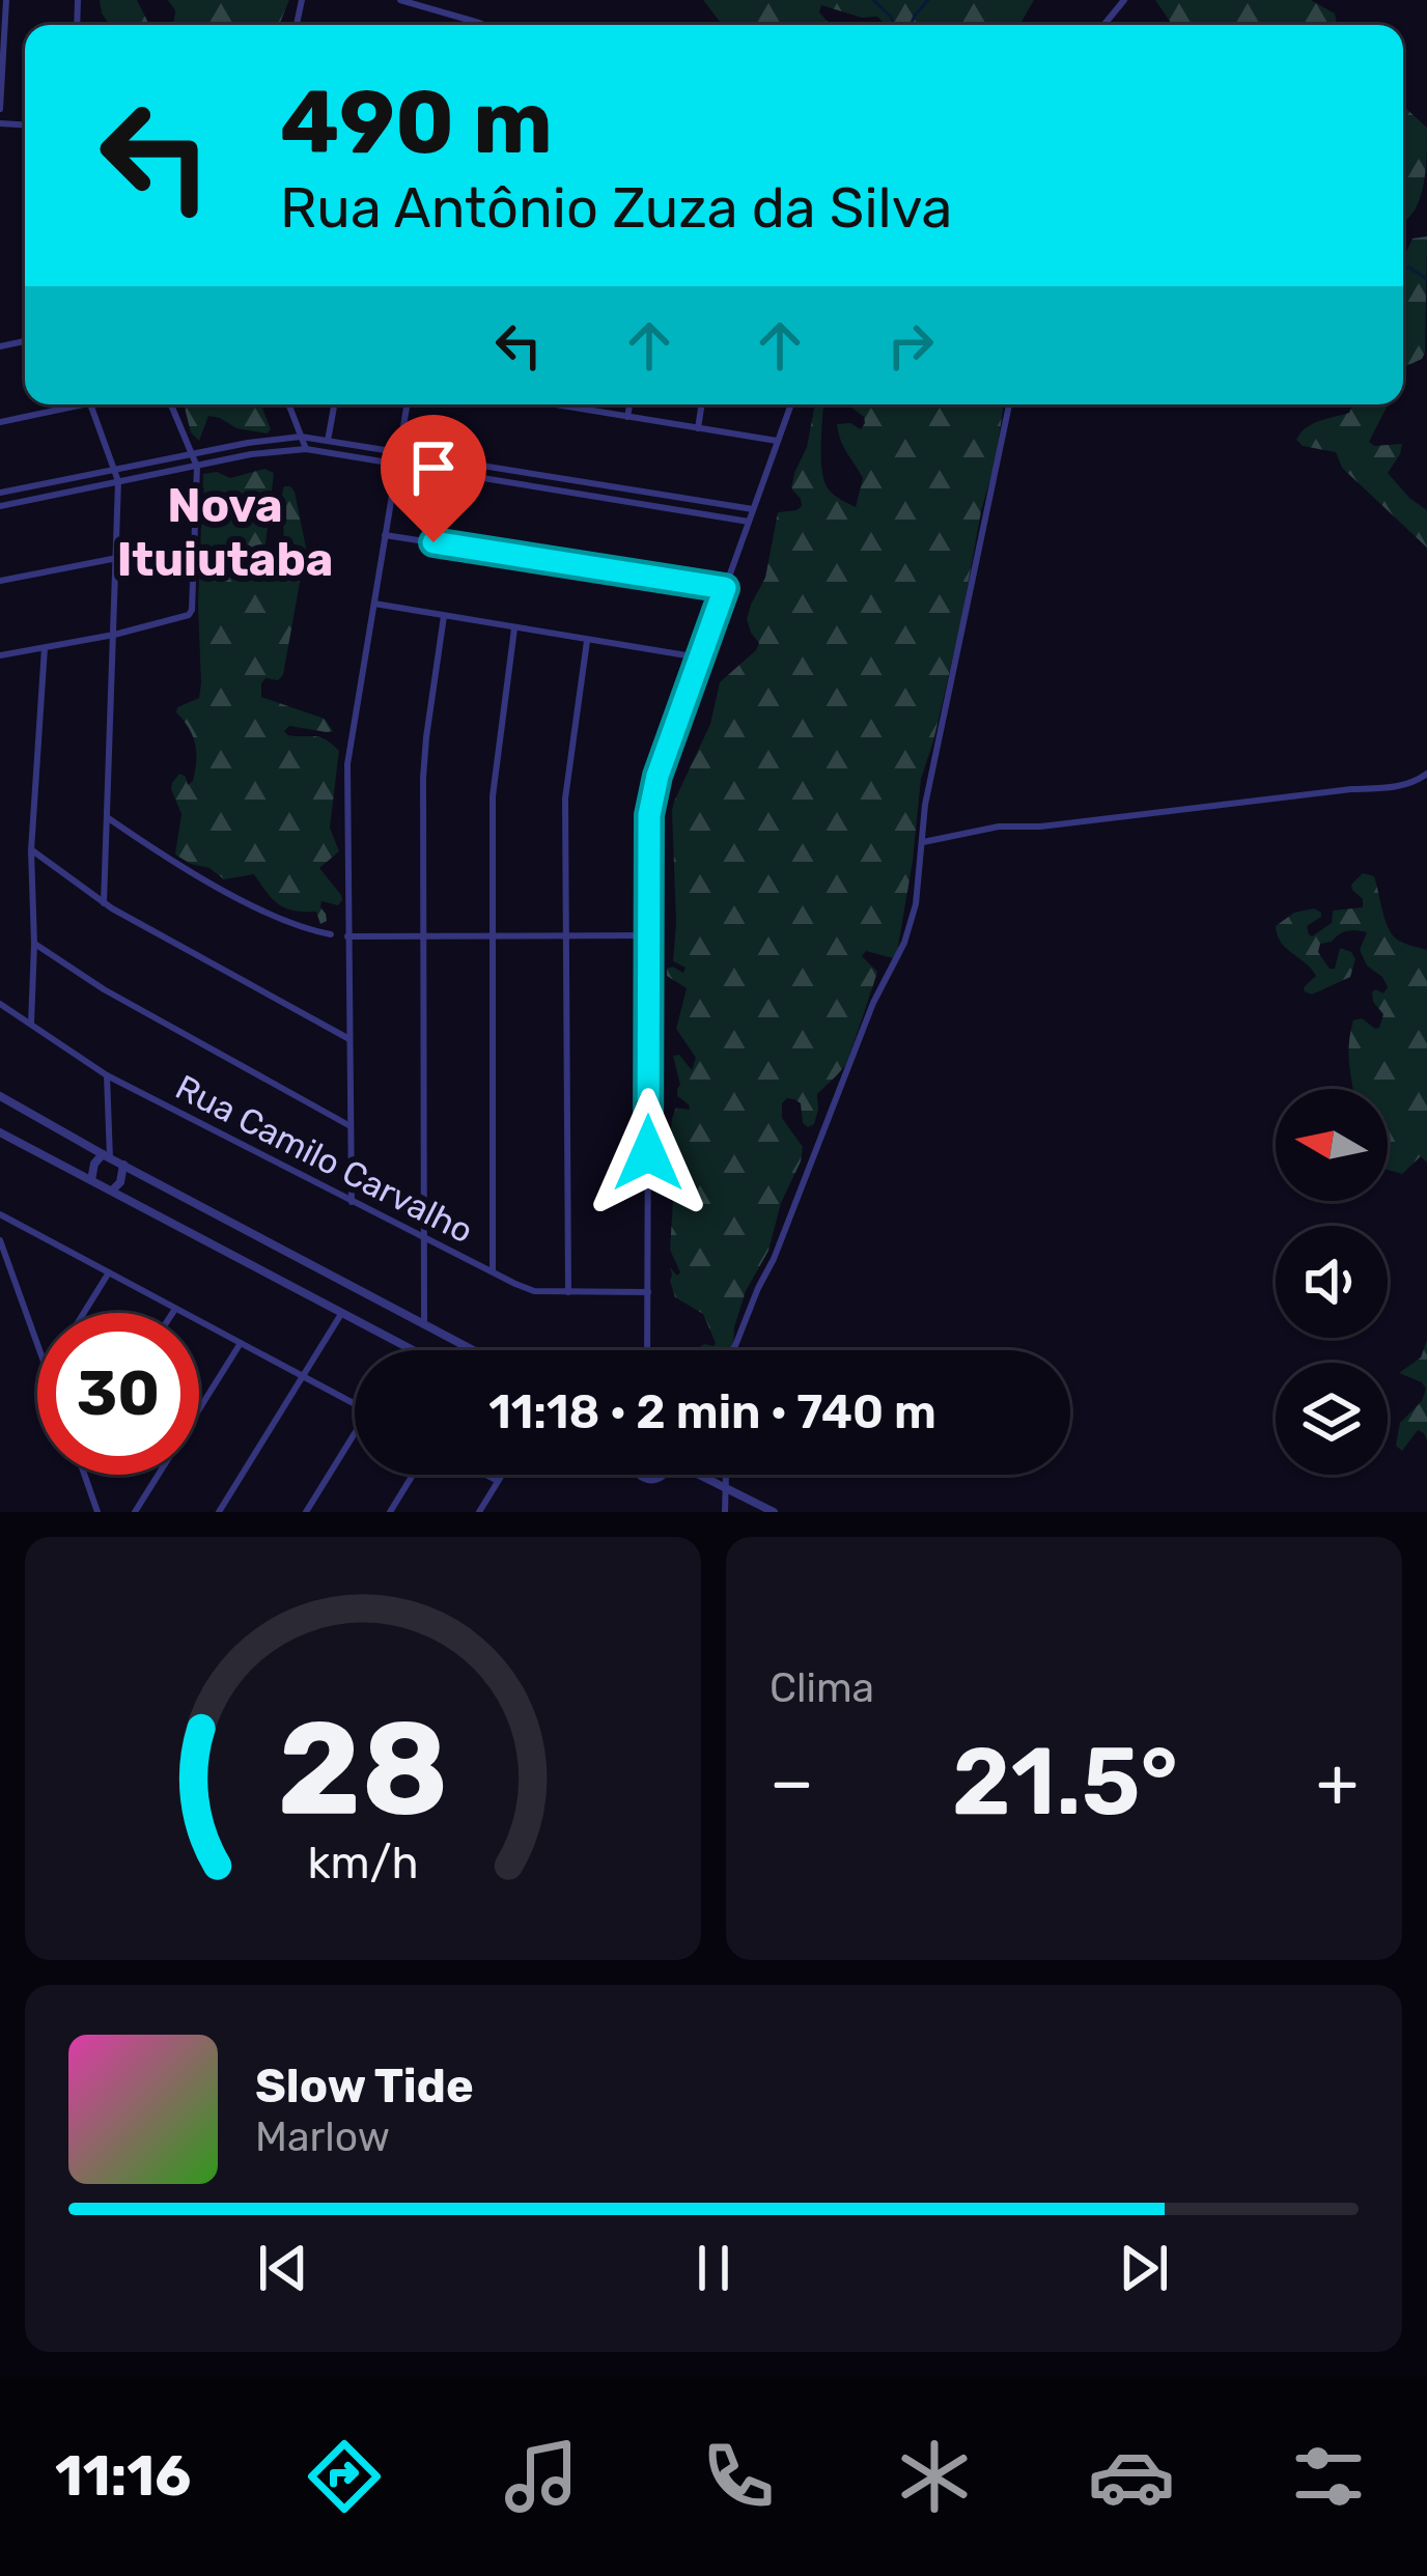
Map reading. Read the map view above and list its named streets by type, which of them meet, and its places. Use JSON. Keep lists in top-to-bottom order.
{
  "streets": {
    "street": ["Rua Camilo Carvalho"]
  },
  "districts": ["Nova Ituiutaba"],
  "north": "left",
  "page": {
    "turn": ["490 m", "Rua Antônio Zuza da Silva"],
    "limit": "30",
    "trip": "11:18 · 2 min · 740 m",
    "tile": "Clima",
    "heat": ["−", "21.5°", "+"],
    "song": ["Slow Tide", "Marlow"],
    "tabs": "11:16",
    "gauge": ["28", "km/h"]
  }
}
